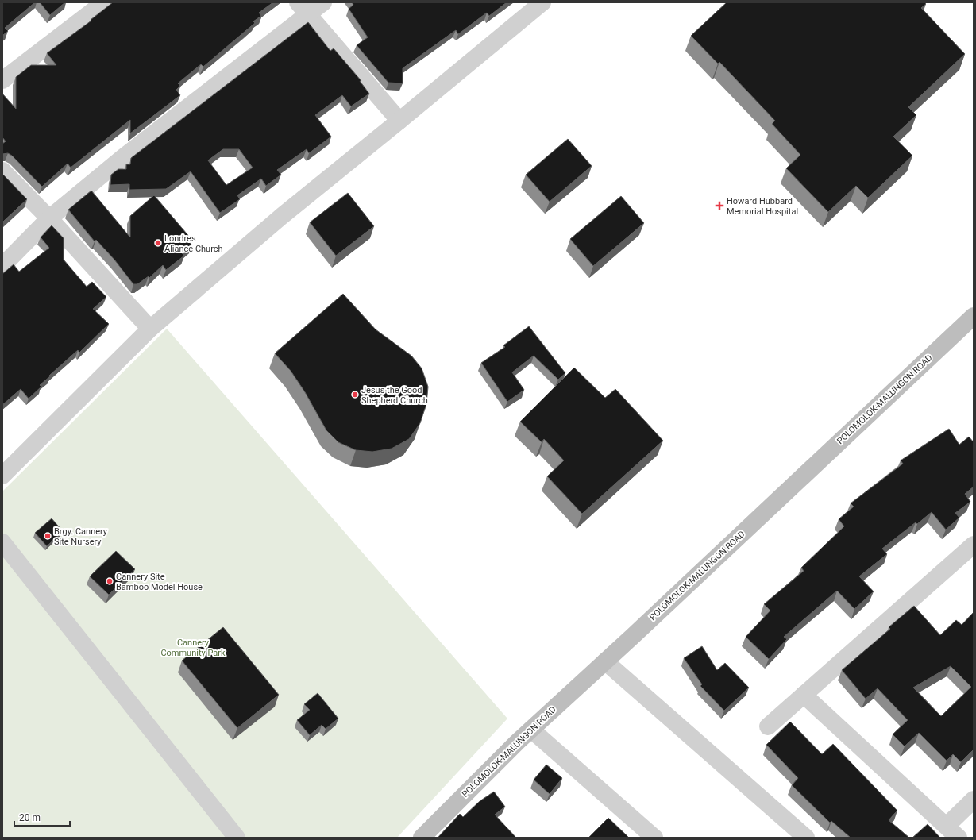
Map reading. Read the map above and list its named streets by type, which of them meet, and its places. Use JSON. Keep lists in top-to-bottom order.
{
  "streets": {
    "main road": ["POLOMOLOK-MALUNGON ROAD"]
  },
  "parks": ["Cannery Community Park"],
  "places": {
    "health": ["Howard Hubbard Memorial Hospital"],
    "other": [
      "Londres Aliance Church",
      "Jesus the Good Shepherd Church",
      "Brgy. Cannery Site Nursery",
      "Cannery Site Bamboo Model House"
    ]
  },
  "scale_bar": "20 m"
}
